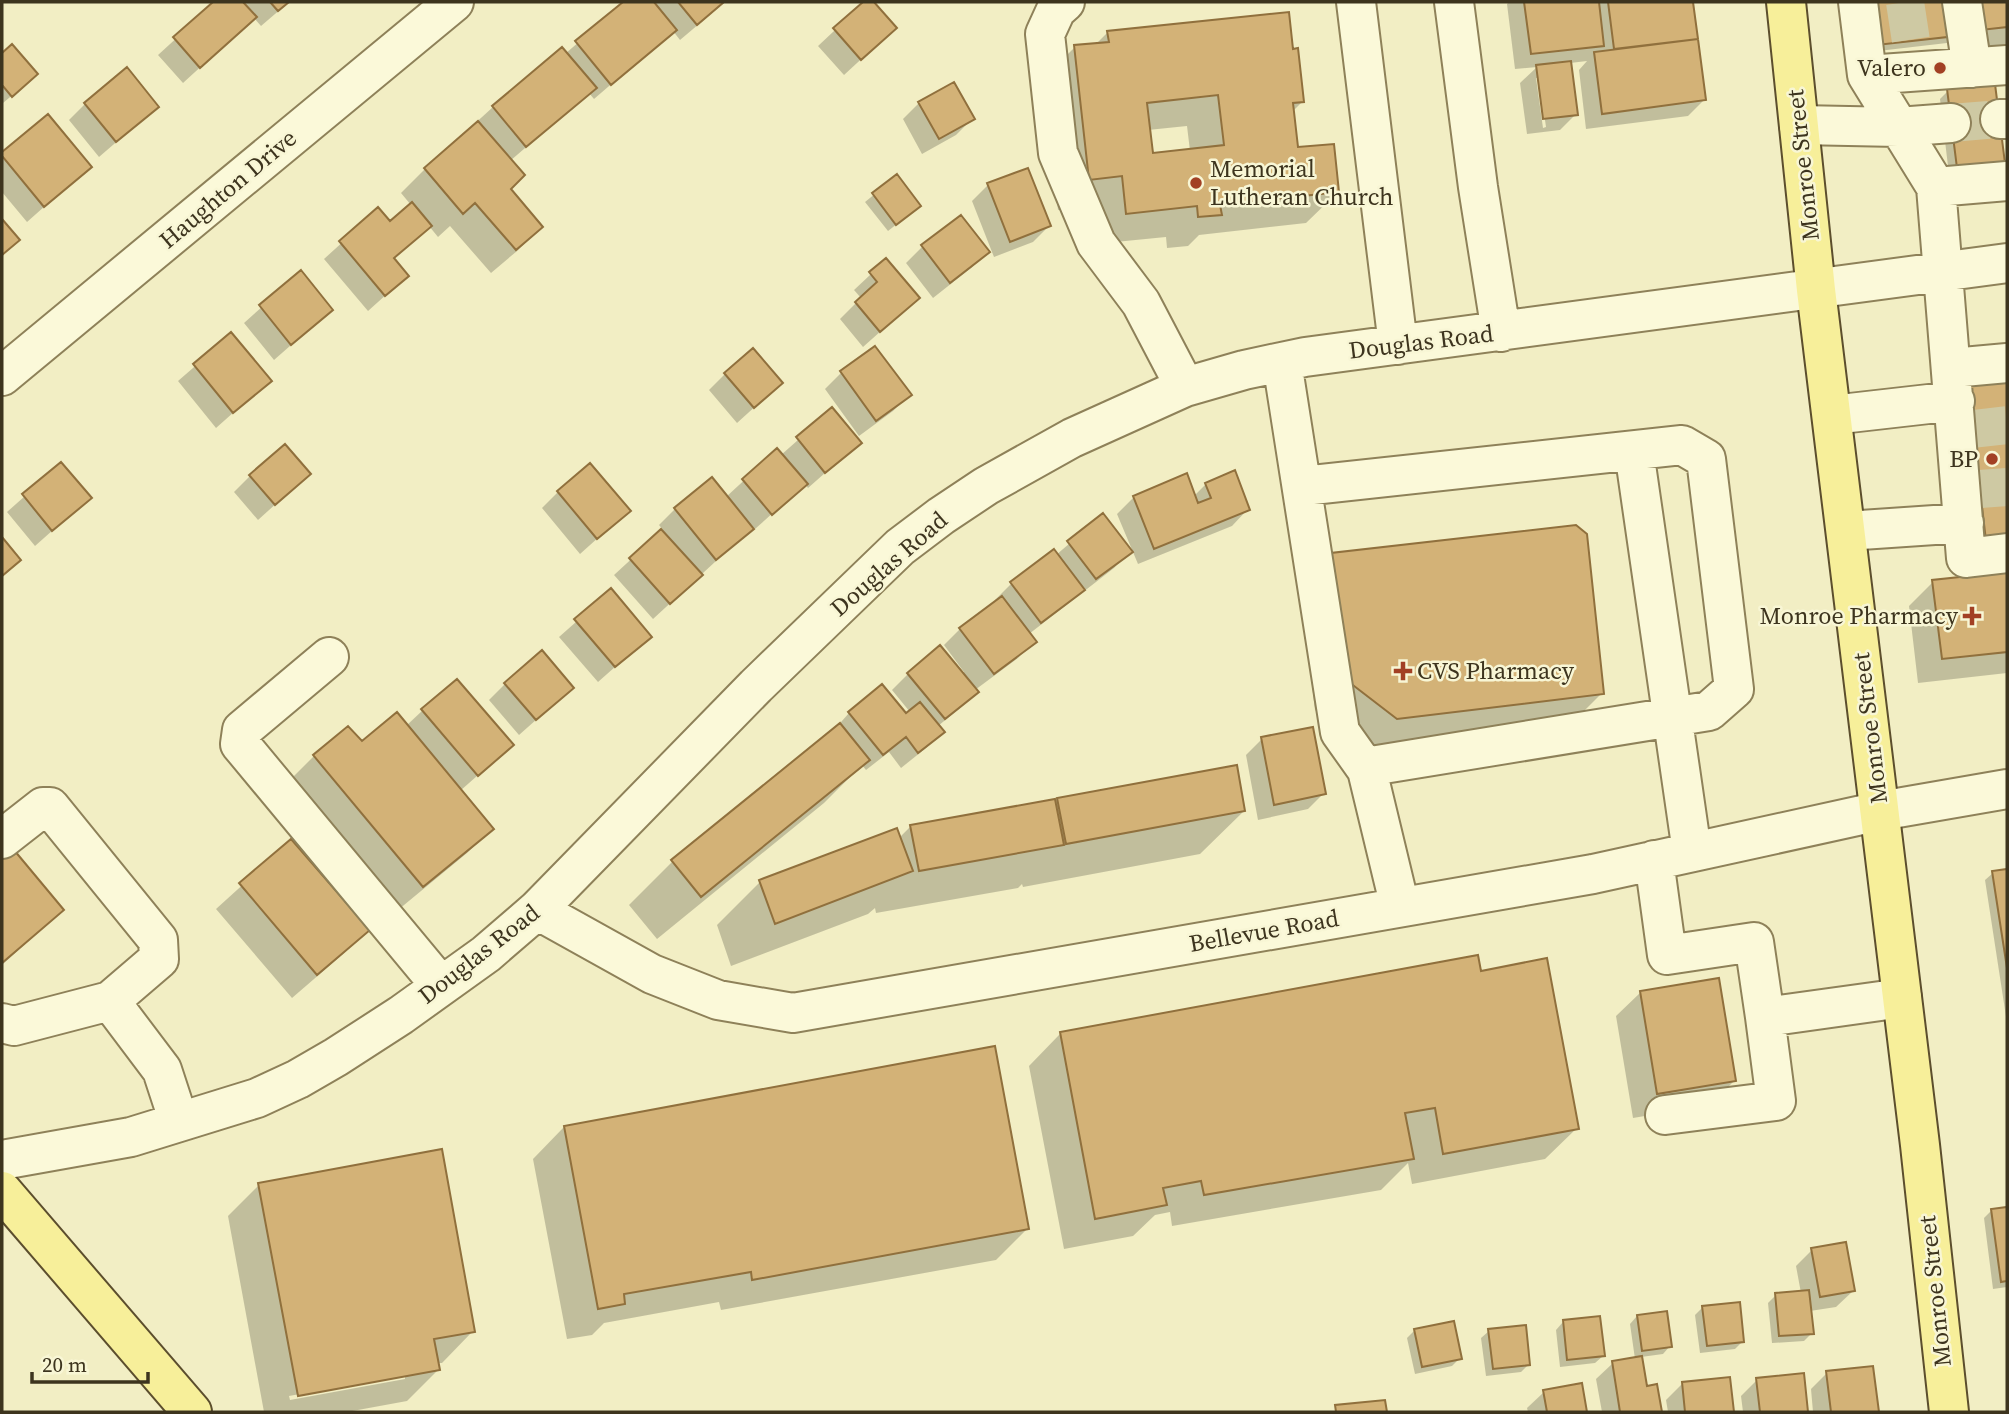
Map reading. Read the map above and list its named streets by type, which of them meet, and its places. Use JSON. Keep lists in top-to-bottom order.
{
  "streets": {
    "main road": ["Monroe Street"],
    "street": ["Haughton Drive", "Douglas Road", "Bellevue Road"]
  },
  "crossings": [
    ["Monroe Street", "Douglas Road"],
    ["Monroe Street", "Bellevue Road"],
    ["Douglas Road", "Bellevue Road"]
  ],
  "places": {
    "other": ["Valero", "Memorial Lutheran Church", "BP"],
    "health": ["Monroe Pharmacy", "CVS Pharmacy"]
  },
  "scale_bar": "20 m"
}
